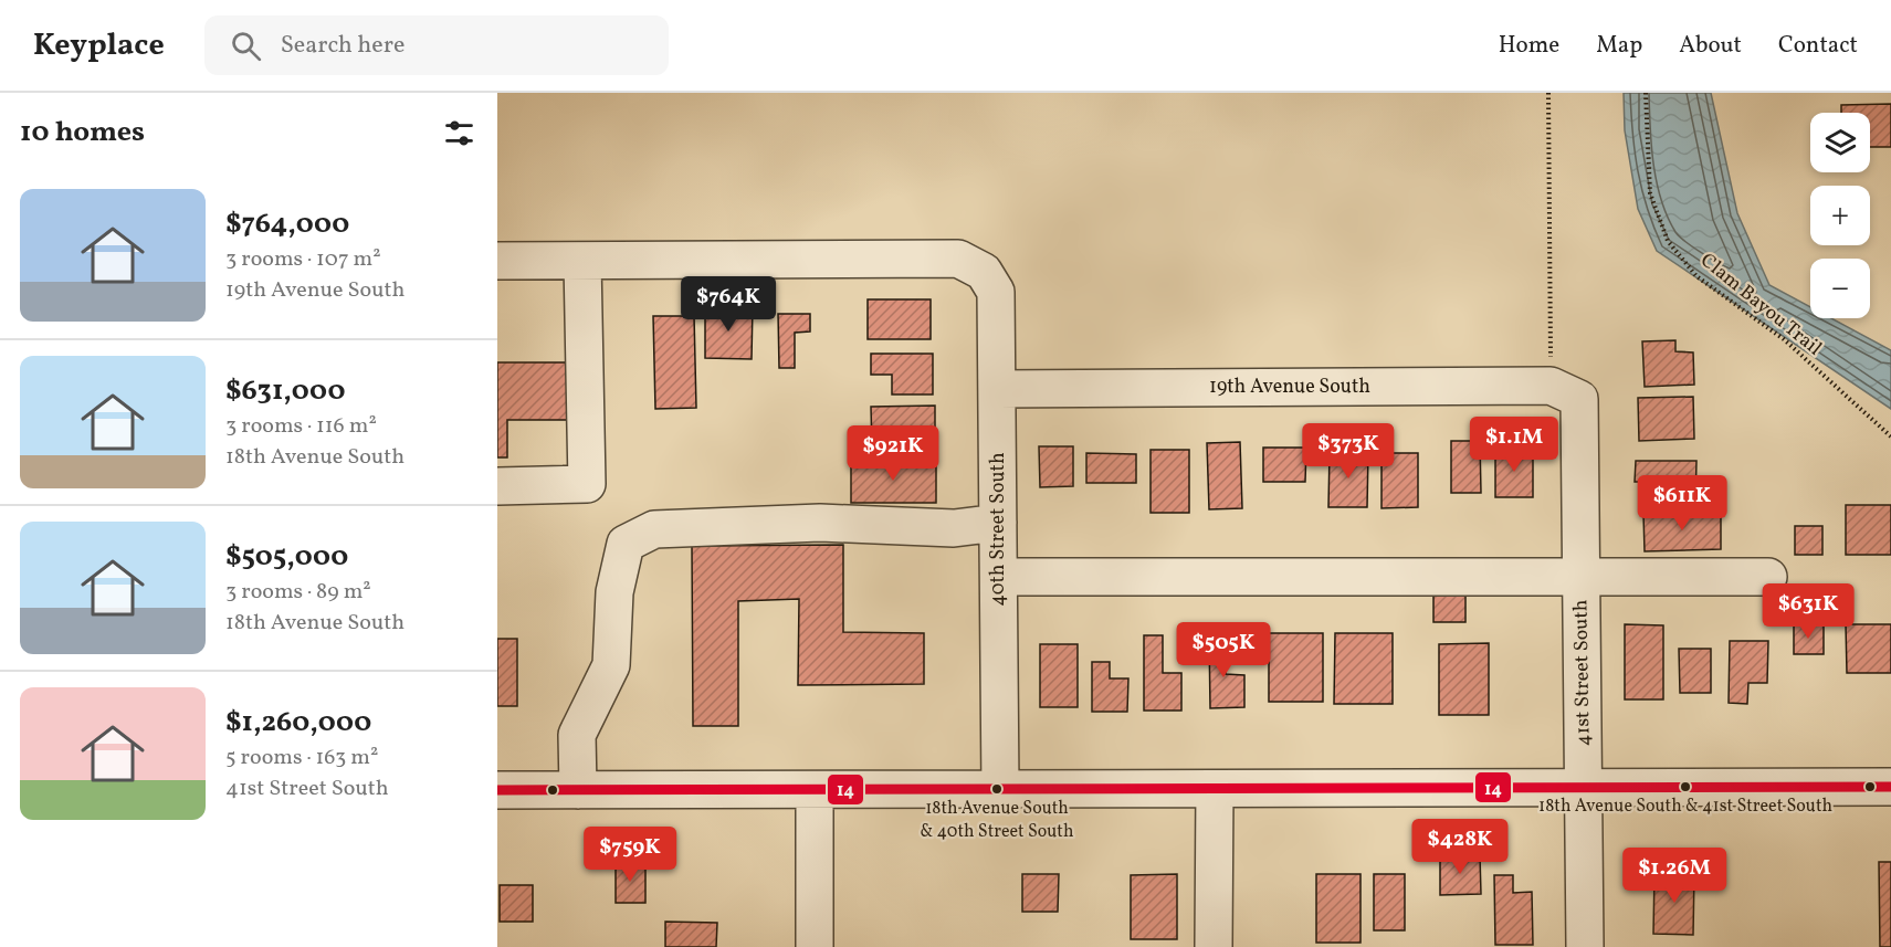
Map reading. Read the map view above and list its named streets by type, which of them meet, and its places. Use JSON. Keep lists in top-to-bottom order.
{
  "streets": {
    "street": ["19th Avenue South", "40th Street South", "41st Street South"],
    "path": ["Clam Bayou Trail"]
  },
  "crossings": [
    ["19th Avenue South", "40th Street South"],
    ["19th Avenue South", "41st Street South"]
  ],
  "places": ["18th Avenue South & 41st Street South", "18th Avenue South & 40th Street South"],
  "lines": ["transit line 14"],
  "page": {
    "header": "Keyplace",
    "search": "Search here",
    "nav": [
      "Home",
      "Map",
      "About",
      "Contact"
    ],
    "heading": "10 homes",
    "map_buttons": ["+", "−"],
    "list": [
      {
        "name": "$764,000",
        "note": "3 rooms · 107 m² · 19th Avenue South"
      },
      {
        "name": "$631,000",
        "note": "3 rooms · 116 m² · 18th Avenue South"
      },
      {
        "name": "$505,000",
        "note": "3 rooms · 89 m² · 18th Avenue South"
      },
      {
        "name": "$1,260,000",
        "note": "5 rooms · 163 m² · 41st Street South"
      }
    ],
    "price": [
      "$764K",
      "$1.1M",
      "$373K",
      "$921K",
      "$611K",
      "$631K",
      "$505K",
      "$428K",
      "$759K",
      "$1.26M"
    ]
  }
}
